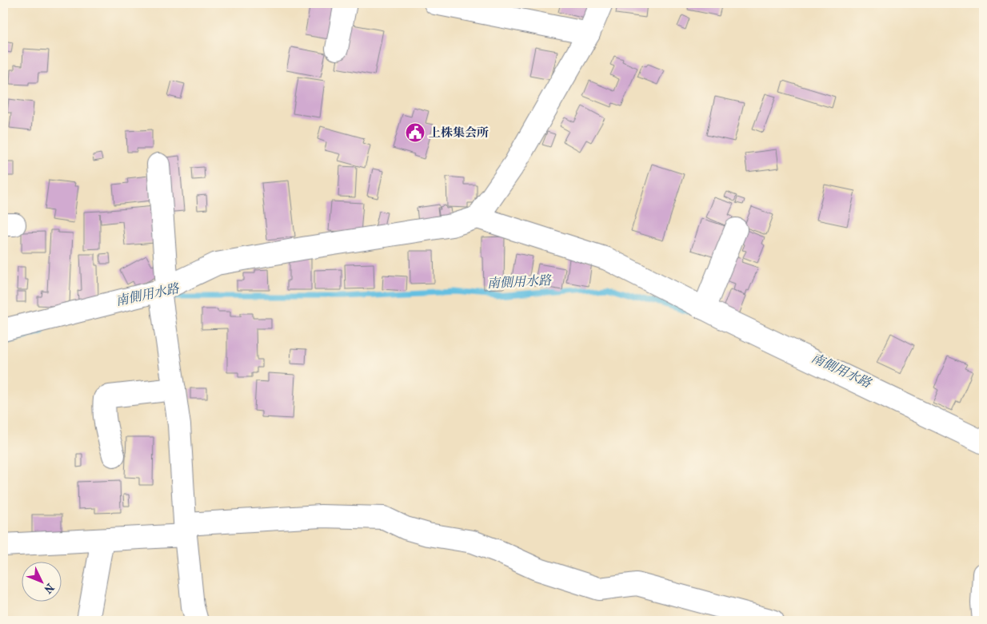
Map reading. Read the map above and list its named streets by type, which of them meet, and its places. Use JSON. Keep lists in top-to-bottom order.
{
  "water": ["南側用水路"],
  "places": {
    "public building": ["上株集会所"]
  },
  "north": "bottom right"
}
